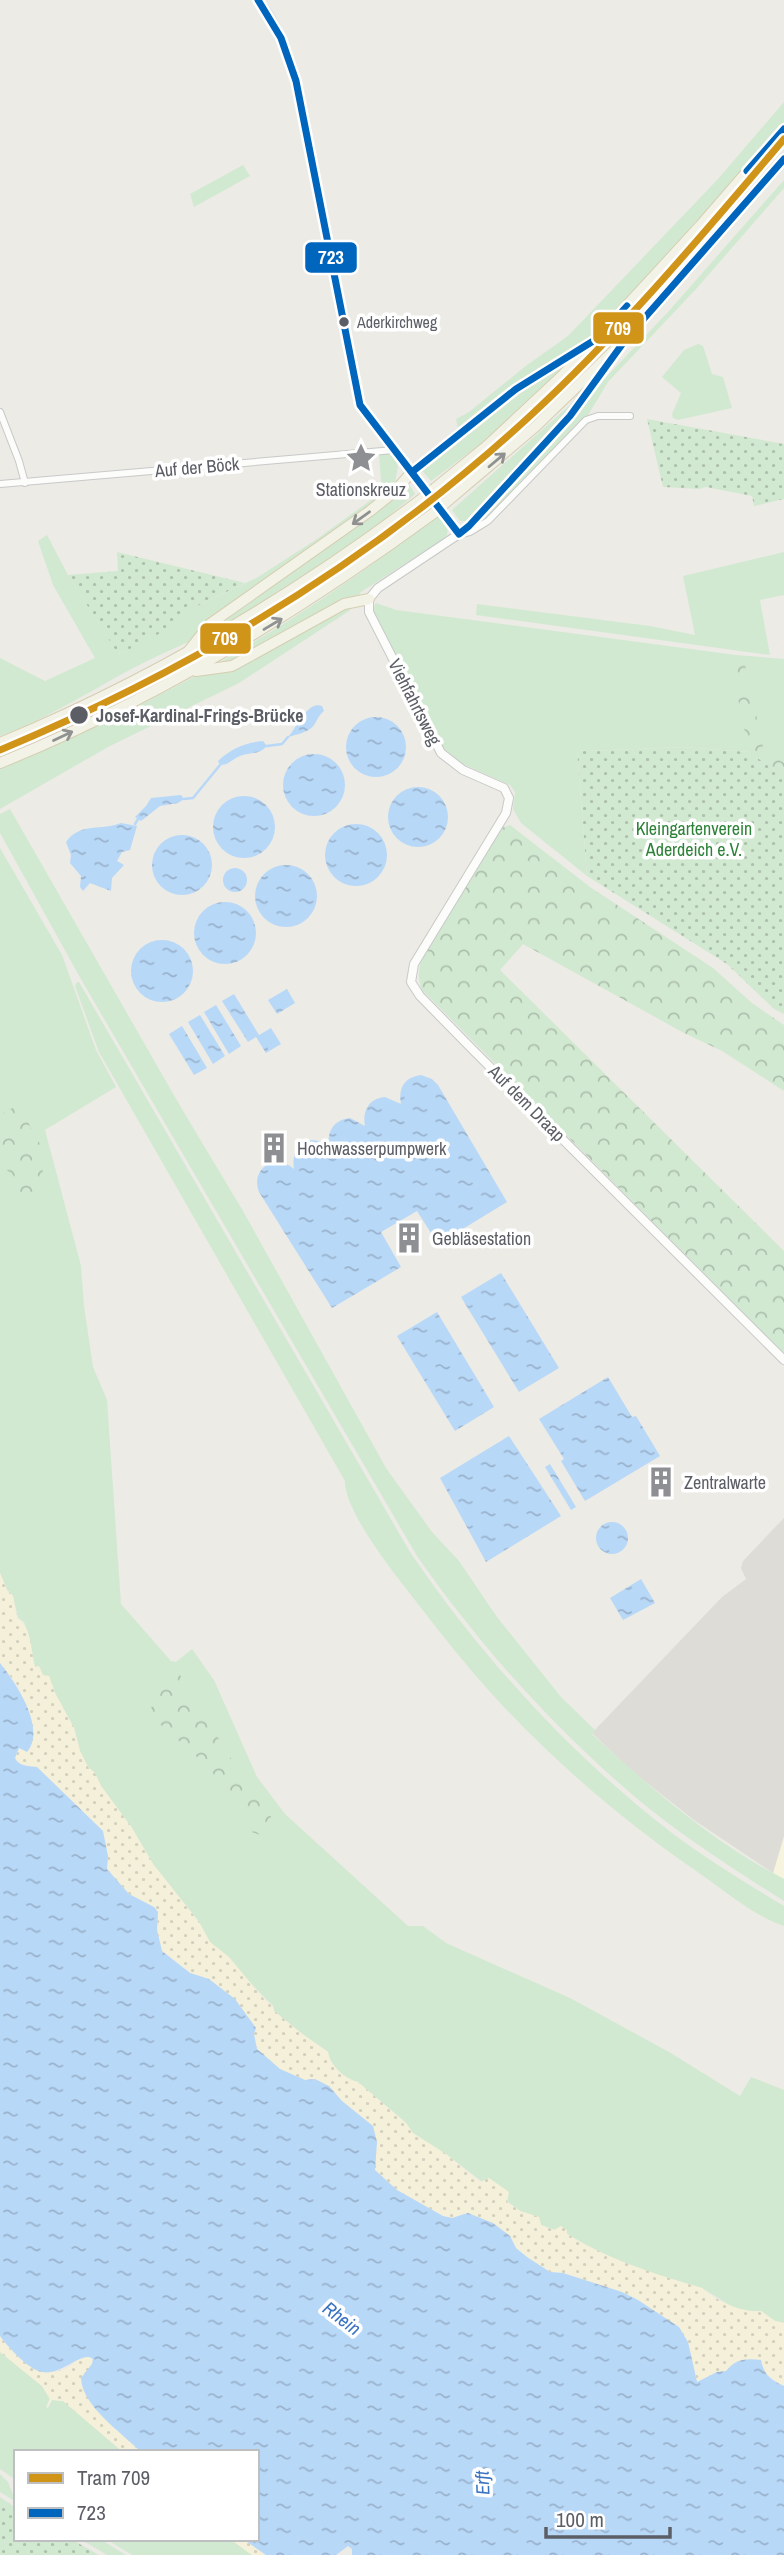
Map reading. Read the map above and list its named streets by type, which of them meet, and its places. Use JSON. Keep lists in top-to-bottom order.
{
  "streets": {
    "street": ["Auf der Böck", "Viehfahrtsweg", "Auf dem Draap"]
  },
  "crossings": [
    ["Viehfahrtsweg", "Auf dem Draap"]
  ],
  "water": ["Rhein", "Erft"],
  "parks": ["Kleingartenverein Aderdeich e.V."],
  "places": {
    "other": ["Aderkirchweg", "Josef-Kardinal-Frings-Brücke"],
    "place": ["Stationskreuz"],
    "building": ["Hochwasserpumpwerk", "Gebläsestation", "Zentralwarte"]
  },
  "lines": ["transit line 723", "tram line 709"],
  "legend": ["Tram 709", "723"],
  "scale_bar": "100 m"
}
